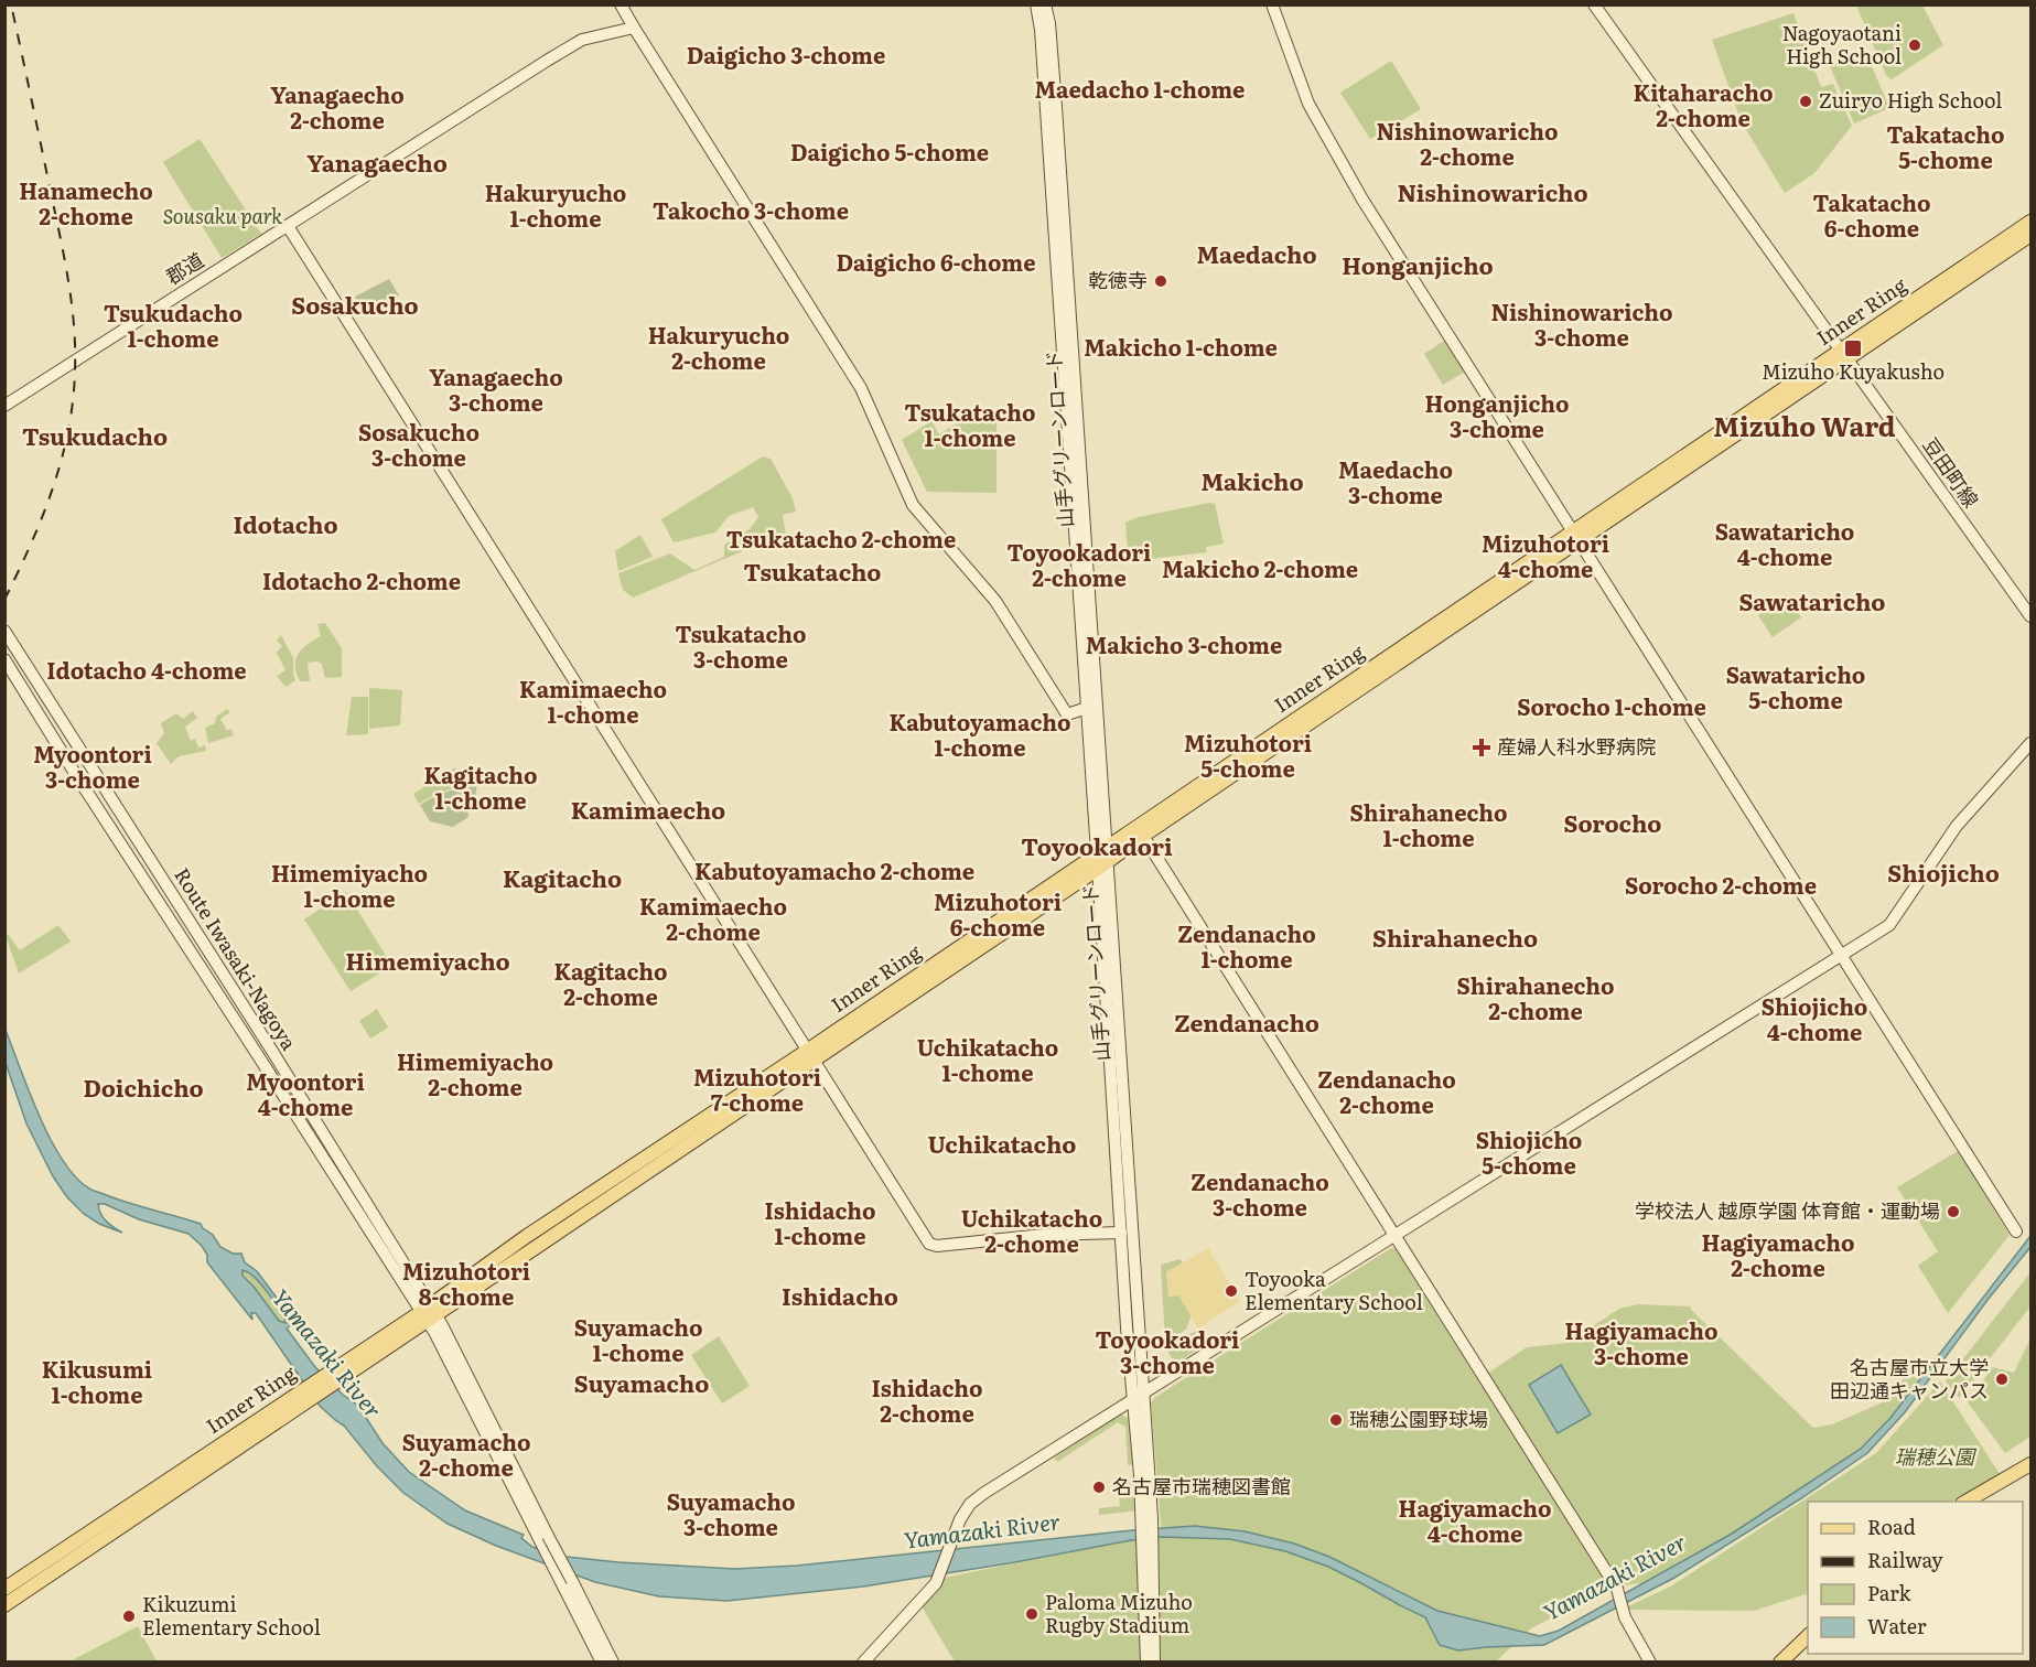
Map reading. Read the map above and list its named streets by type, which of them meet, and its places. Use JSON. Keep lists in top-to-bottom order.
{
  "streets": {
    "main road": ["Inner Ring"],
    "street": [
      "郡道",
      "山手グリーンロード",
      "豆田町線",
      "Route Iwasaki-Nagoya"
    ]
  },
  "crossings": [
    ["Inner Ring", "山手グリーンロード"],
    ["Inner Ring", "豆田町線"],
    ["Inner Ring", "Route Iwasaki-Nagoya"]
  ],
  "districts": [
    "Daigicho 3-chome",
    "Maedacho 1-chome",
    "Kitaharacho 2-chome",
    "Yanagaecho 2-chome",
    "Nishinowaricho 2-chome",
    "Takatacho 5-chome",
    "Daigicho 5-chome",
    "Yanagaecho",
    "Hanamecho 2-chome",
    "Hakuryucho 1-chome",
    "Nishinowaricho",
    "Takatacho 6-chome",
    "Takocho 3-chome",
    "Maedacho",
    "Daigicho 6-chome",
    "Honganjicho",
    "Sosakucho",
    "Nishinowaricho 3-chome",
    "Tsukudacho 1-chome",
    "Hakuryucho 2-chome",
    "Makicho 1-chome",
    "Yanagaecho 3-chome",
    "Honganjicho 3-chome",
    "Tsukatacho 1-chome",
    "Mizuho Ward",
    "Sosakucho 3-chome",
    "Tsukudacho",
    "Maedacho 3-chome",
    "Makicho",
    "Idotacho",
    "Sawataricho 4-chome",
    "Tsukatacho 2-chome",
    "Mizuhotori 4-chome",
    "Toyookadori 2-chome",
    "Makicho 2-chome",
    "Tsukatacho",
    "Idotacho 2-chome",
    "Sawataricho",
    "Tsukatacho 3-chome",
    "Makicho 3-chome",
    "Idotacho 4-chome",
    "Sawataricho 5-chome",
    "Kamimaecho 1-chome",
    "Sorocho 1-chome",
    "Kabutoyamacho 1-chome",
    "Mizuhotori 5-chome",
    "Myoontori 3-chome",
    "Kagitacho 1-chome",
    "Kamimaecho",
    "Shirahanecho 1-chome",
    "Sorocho",
    "Toyookadori",
    "Kabutoyamacho 2-chome",
    "Himemiyacho 1-chome",
    "Shiojicho",
    "Kagitacho",
    "Sorocho 2-chome",
    "Mizuhotori 6-chome",
    "Kamimaecho 2-chome",
    "Zendanacho 1-chome",
    "Shirahanecho",
    "Himemiyacho",
    "Kagitacho 2-chome",
    "Shirahanecho 2-chome",
    "Shiojicho 4-chome",
    "Zendanacho",
    "Uchikatacho 1-chome",
    "Himemiyacho 2-chome",
    "Mizuhotori 7-chome",
    "Zendanacho 2-chome",
    "Myoontori 4-chome",
    "Doichicho",
    "Shiojicho 5-chome",
    "Uchikatacho",
    "Zendanacho 3-chome",
    "Ishidacho 1-chome",
    "Uchikatacho 2-chome",
    "Hagiyamacho 2-chome",
    "Mizuhotori 8-chome",
    "Ishidacho",
    "Suyamacho 1-chome",
    "Hagiyamacho 3-chome",
    "Toyookadori 3-chome",
    "Kikusumi 1-chome",
    "Suyamacho",
    "Ishidacho 2-chome",
    "Suyamacho 2-chome",
    "Suyamacho 3-chome",
    "Hagiyamacho 4-chome"
  ],
  "water": ["Yamazaki River"],
  "parks": ["Sousaku park", "瑞穂公園"],
  "places": {
    "other": [
      "Nagoyaotani High School",
      "Zuiryo High School",
      "乾徳寺",
      "学校法人 越原学園 体育館・運動場",
      "Toyooka Elementary School",
      "名古屋市立大学 田辺通キャンパス",
      "瑞穂公園野球場",
      "名古屋市瑞穂図書館",
      "Paloma Mizuho Rugby Stadium",
      "Kikuzumi Elementary School"
    ],
    "transit": ["Mizuho Kuyakusho"],
    "health": ["産婦人科水野病院"]
  },
  "legend": [
    "Road",
    "Railway",
    "Park",
    "Water"
  ]
}
